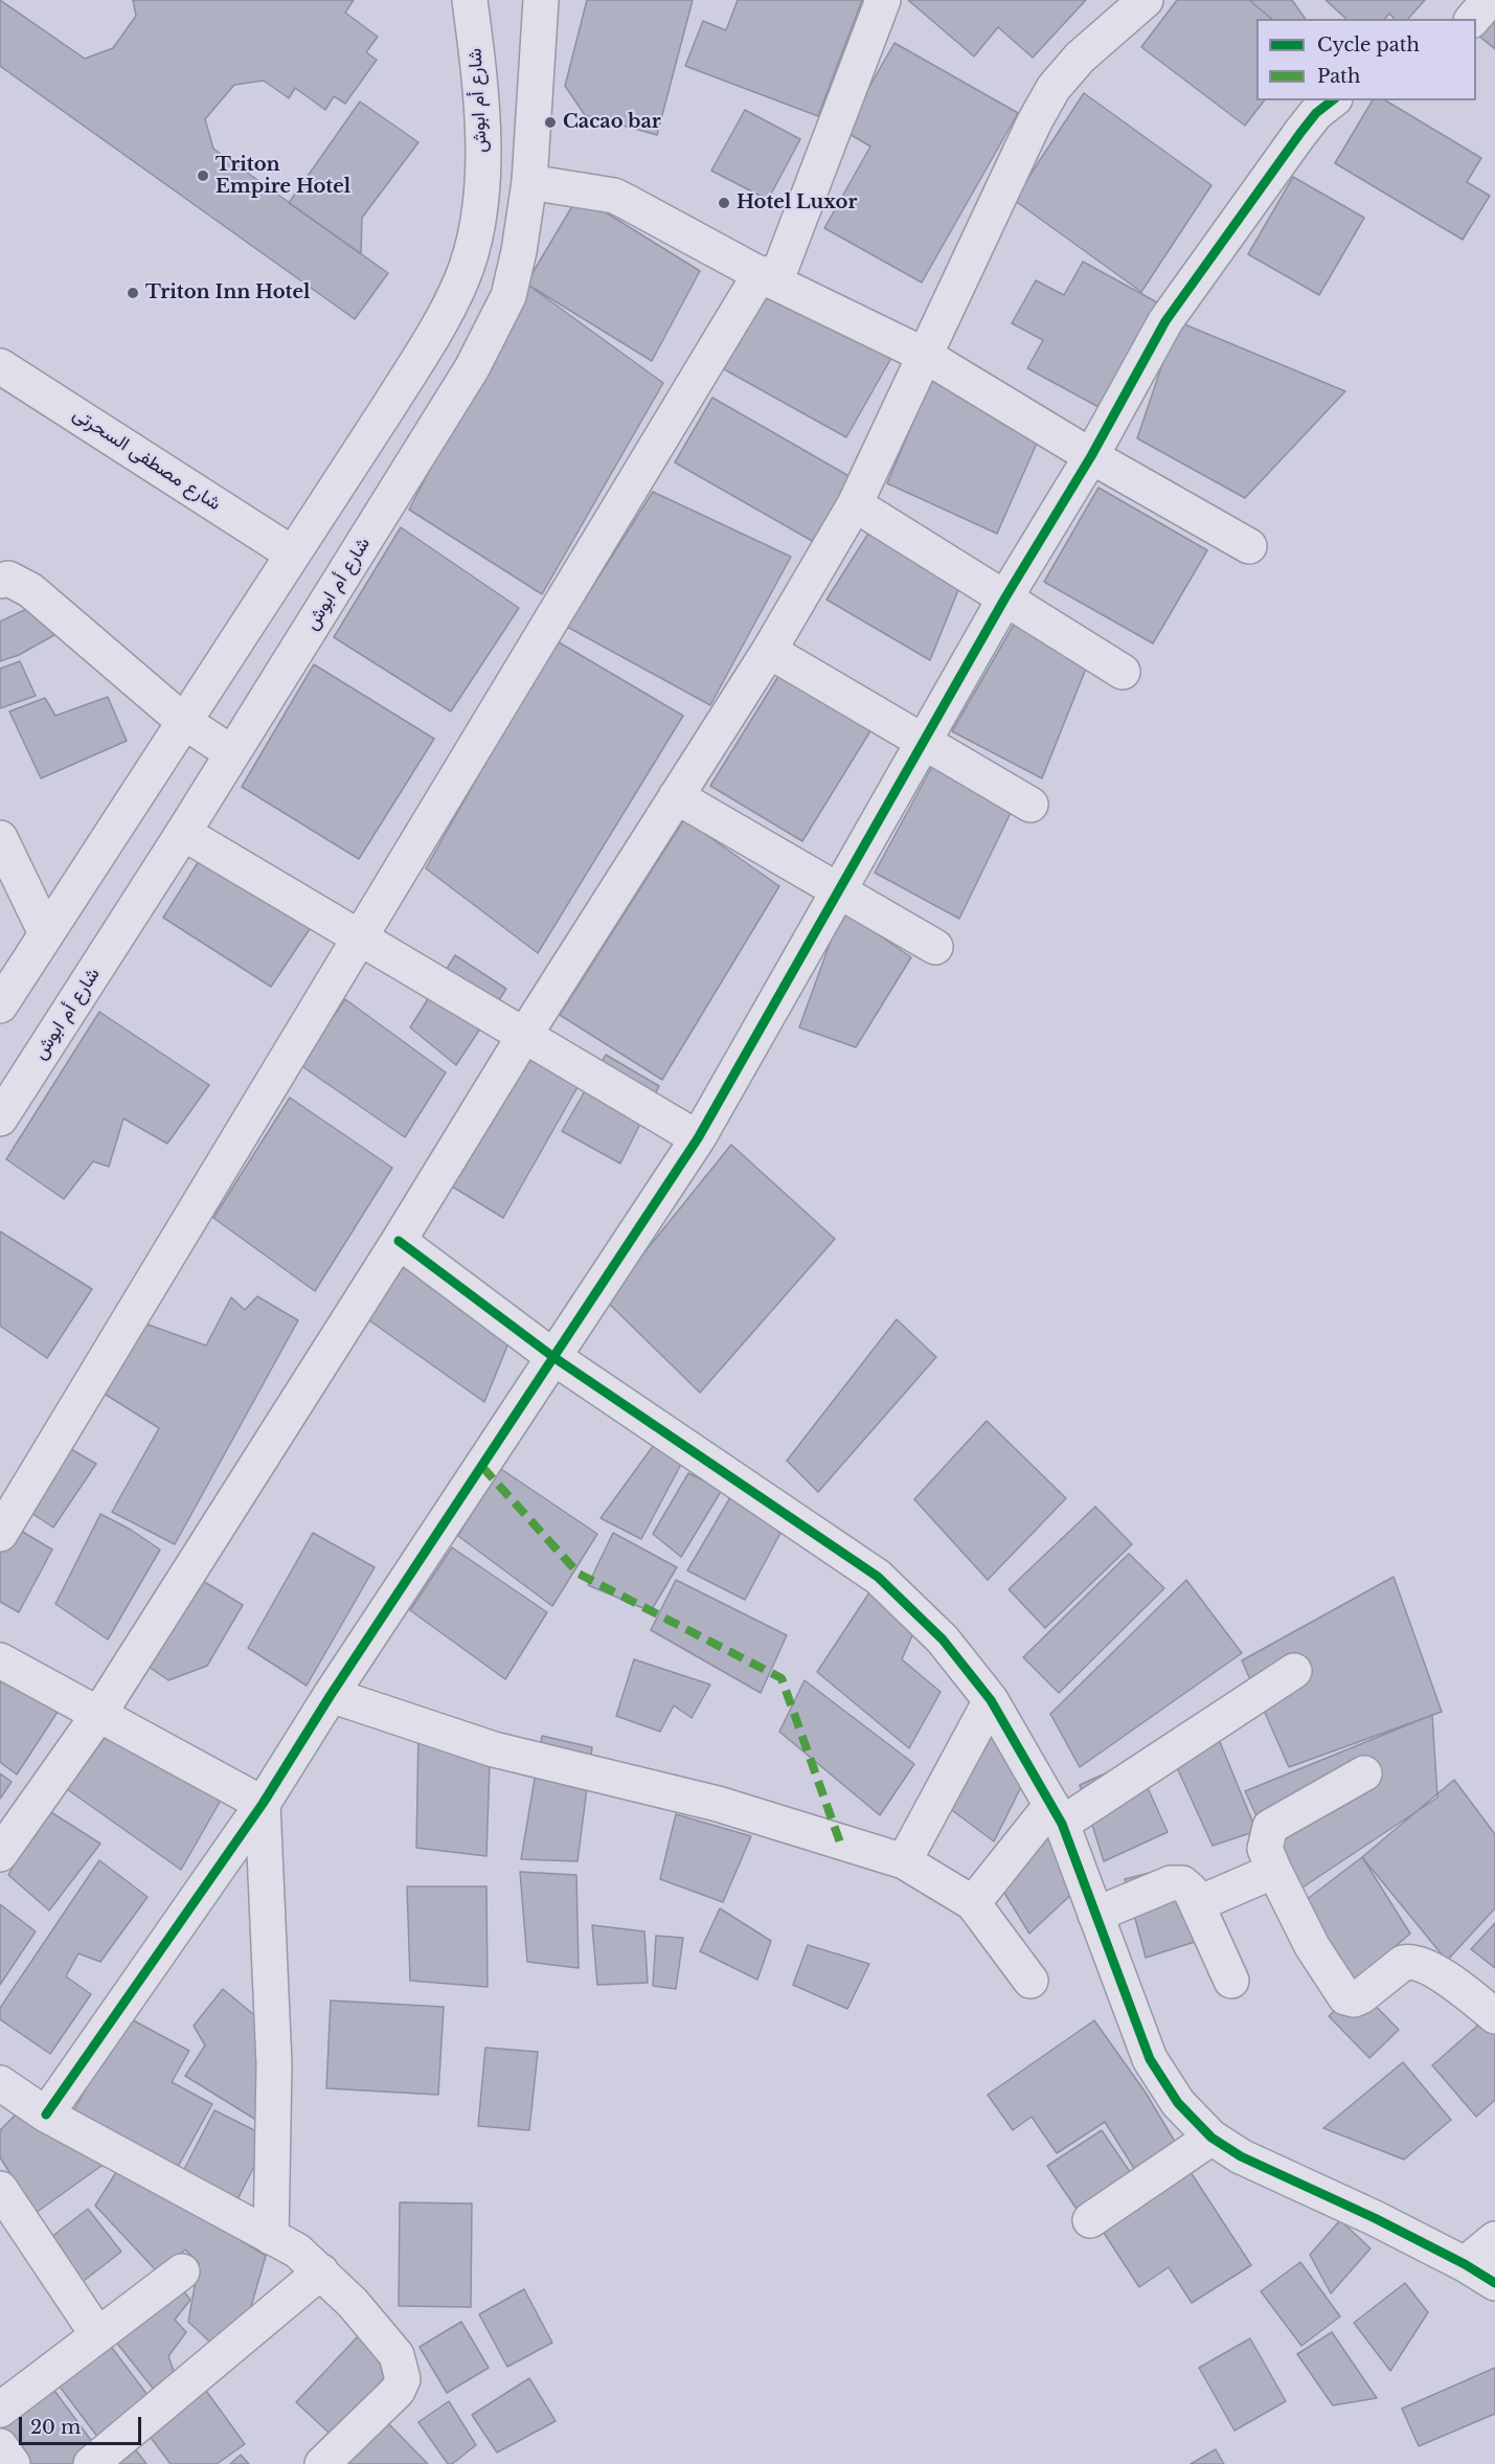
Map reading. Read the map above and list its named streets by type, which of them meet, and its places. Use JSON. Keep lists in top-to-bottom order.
{
  "streets": {
    "street": ["شارع أم ابوش", "شارع مصطفى السحرتى"]
  },
  "crossings": [
    ["شارع أم ابوش", "شارع مصطفى السحرتى"]
  ],
  "places": [
    "Cacao bar",
    "Triton Empire Hotel",
    "Hotel Luxor",
    "Triton Inn Hotel"
  ],
  "legend": ["Cycle path", "Path"],
  "scale_bar": "20 m"
}
